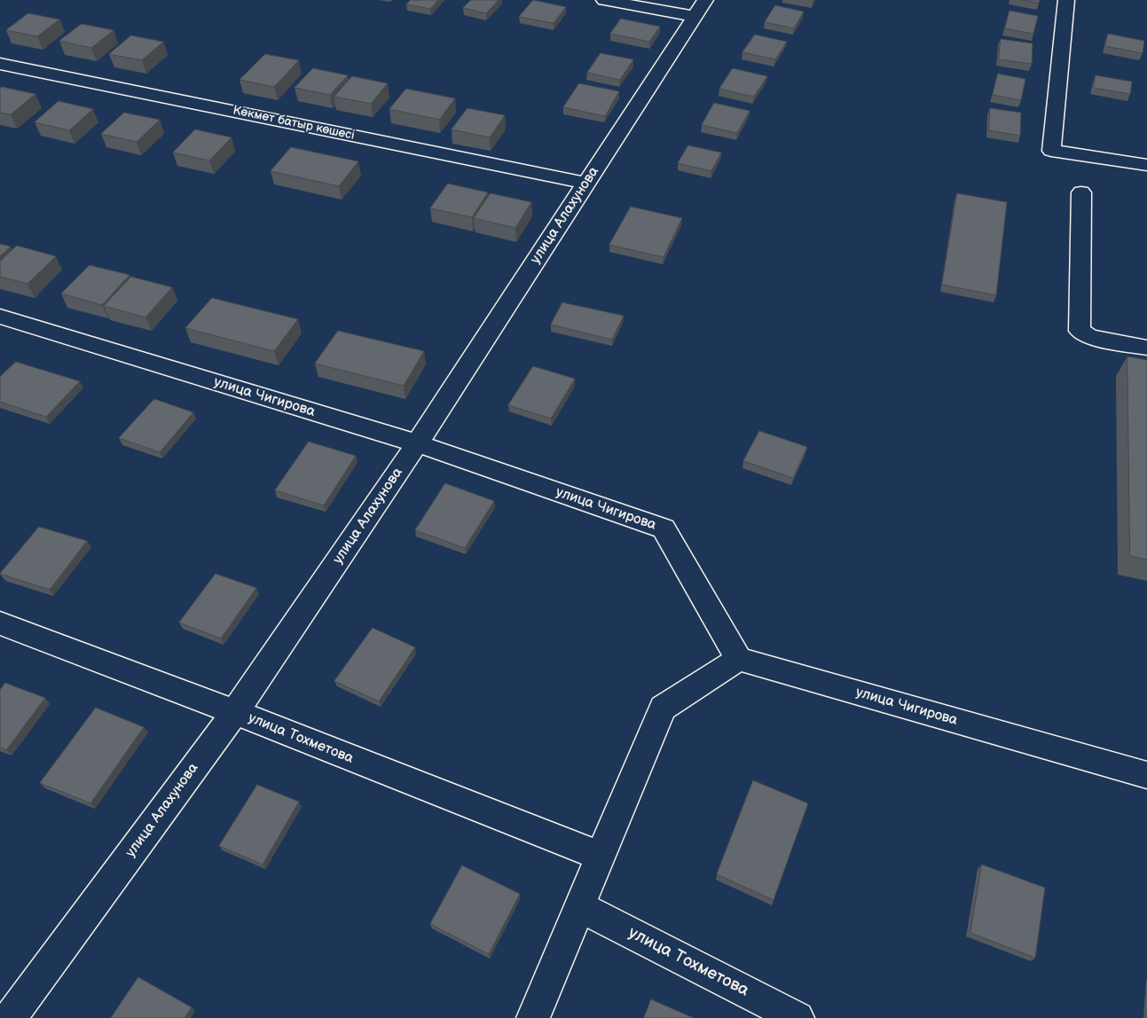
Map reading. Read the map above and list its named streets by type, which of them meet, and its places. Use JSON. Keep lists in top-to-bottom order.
{
  "streets": {
    "street": [
      "Көкмет батыр көшесі",
      "улица Алахунова",
      "улица Чигирова",
      "улица Тохметова"
    ]
  },
  "crossings": [
    ["Көкмет батыр көшесі", "улица Алахунова"],
    ["улица Алахунова", "улица Чигирова"],
    ["улица Алахунова", "улица Тохметова"]
  ]
}
